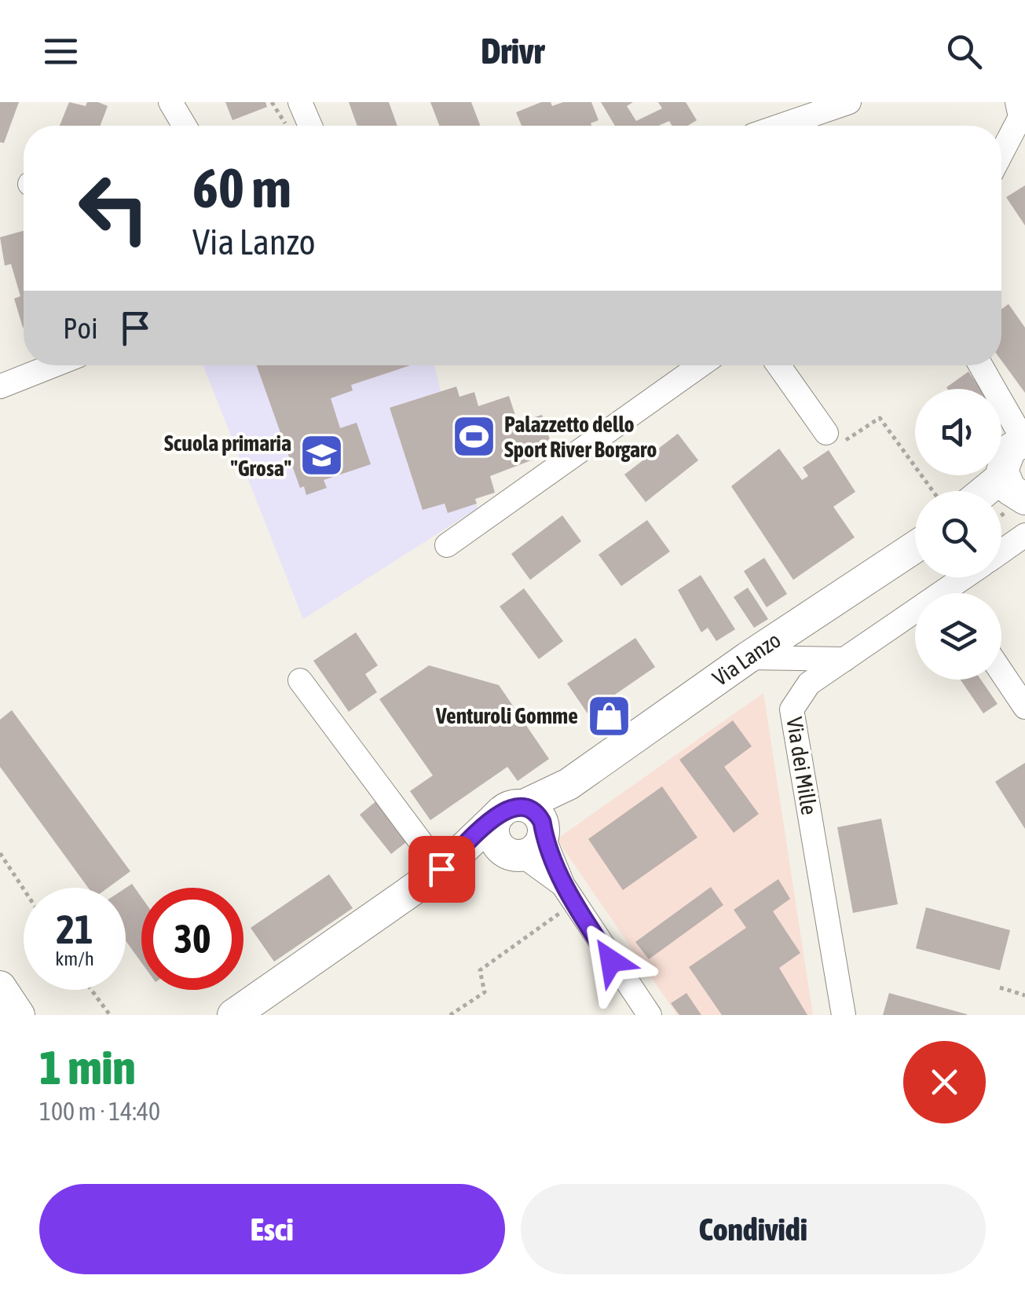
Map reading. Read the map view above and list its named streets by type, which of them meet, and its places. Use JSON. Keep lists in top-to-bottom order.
{
  "streets": {
    "street": ["Via Lanzo", "Via dei Mille"]
  },
  "places": {
    "sports": ["Palazzetto dello Sport River Borgaro"],
    "school or university": ["Scuola primaria \"Grosa\""],
    "shop": ["Venturoli Gomme"]
  },
  "page": {
    "header": "Drivr",
    "turn": ["60 m", "Via Lanzo"],
    "then": "Poi",
    "speed": "21 km/h",
    "limit": "30",
    "heading": ["1 min", "100 m · 14:40"],
    "buttons": ["Esci", "Condividi"]
  }
}
